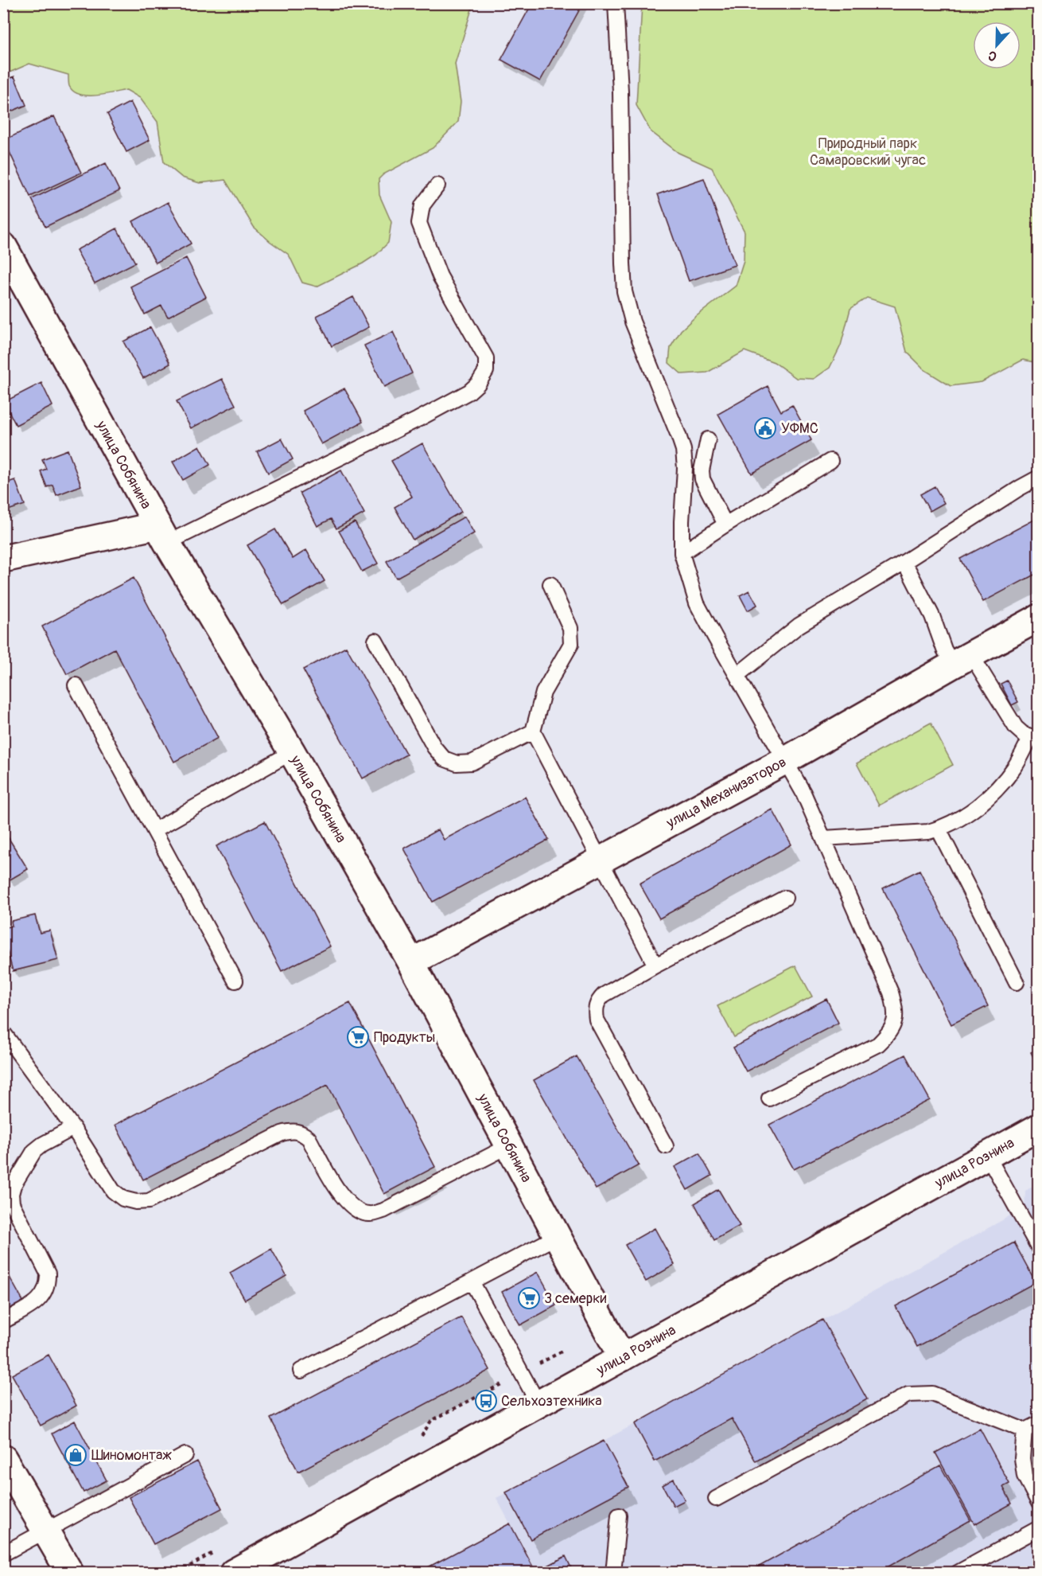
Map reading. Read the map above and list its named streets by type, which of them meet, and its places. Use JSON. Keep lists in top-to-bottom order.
{
  "streets": {
    "street": ["улица Собянина", "улица Механизаторов", "улица Рознина"]
  },
  "crossings": [
    ["улица Собянина", "улица Механизаторов"],
    ["улица Собянина", "улица Рознина"]
  ],
  "parks": ["Природный парк Самаровский чугас"],
  "places": {
    "public building": ["УФМС"],
    "supermarket": ["Продукты", "3 семерки"],
    "bus stop": ["Сельхозтехника"],
    "shop": ["Шиномонтаж"]
  },
  "north": "bottom"
}
